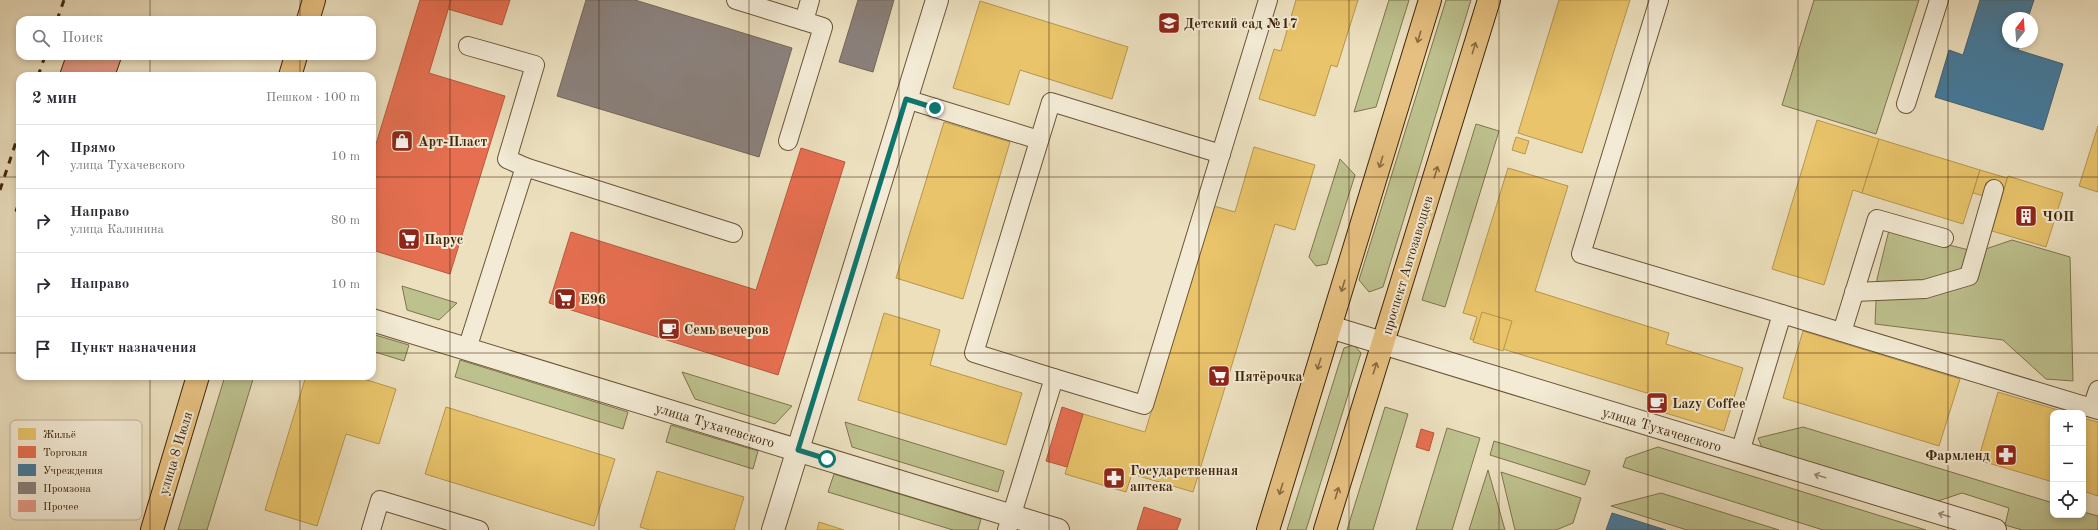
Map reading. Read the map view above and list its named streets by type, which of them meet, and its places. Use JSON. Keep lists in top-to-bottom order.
{
  "streets": {
    "main road": ["проспект Автозаводцев", "улица 8 Июля"],
    "street": ["улица Тухачевского"]
  },
  "crossings": [
    ["проспект Автозаводцев", "улица Тухачевского"]
  ],
  "places": {
    "school or university": ["Детский сад №17"],
    "shop": ["Арт-Пласт"],
    "building": ["ЧОП"],
    "supermarket": ["Парус", "E96", "Пятёрочка"],
    "cafe": ["Семь вечеров", "Lazy Coffee"],
    "pharmacy": ["Фармленд", "Государственная аптека"]
  },
  "legend": [
    "Жильё",
    "Торговля",
    "Учреждения",
    "Промзона",
    "Прочее"
  ],
  "north": "top",
  "page": {
    "search": "Поиск",
    "heading": ["2 мин", "Пешком · 100 m"],
    "list": [
      ["Прямо", "улица Тухачевского", "10 m"],
      ["Направо", "улица Калинина", "80 m"],
      ["Направо", "10 m"],
      "Пункт назначения"
    ],
    "map_buttons": ["+", "−"]
  }
}
